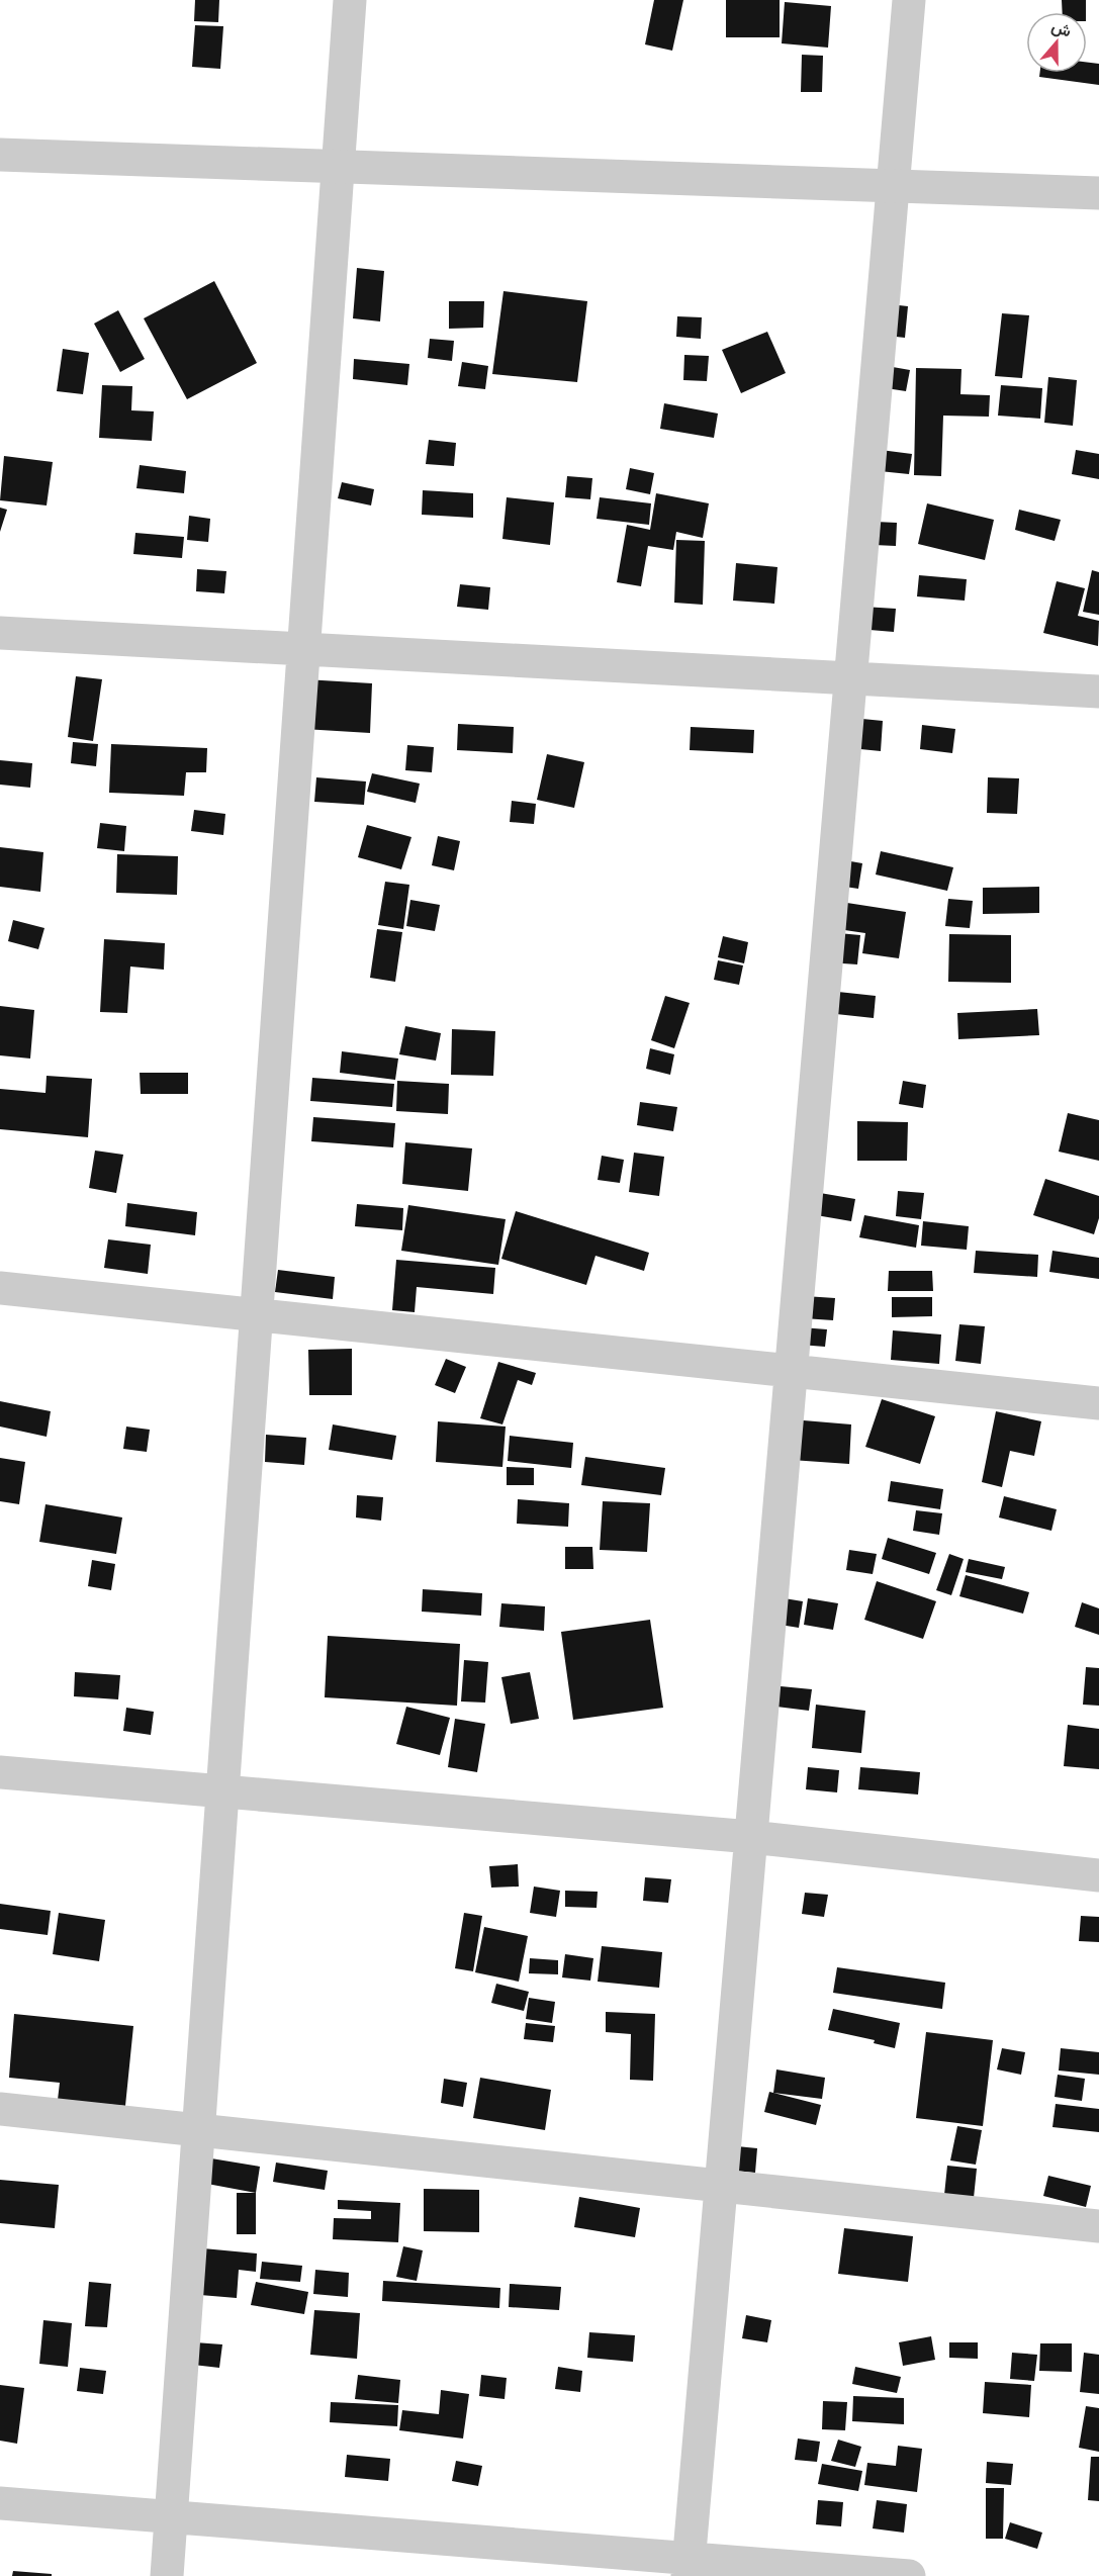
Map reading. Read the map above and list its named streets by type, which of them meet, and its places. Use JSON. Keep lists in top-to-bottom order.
{
  "north": "top"
}
